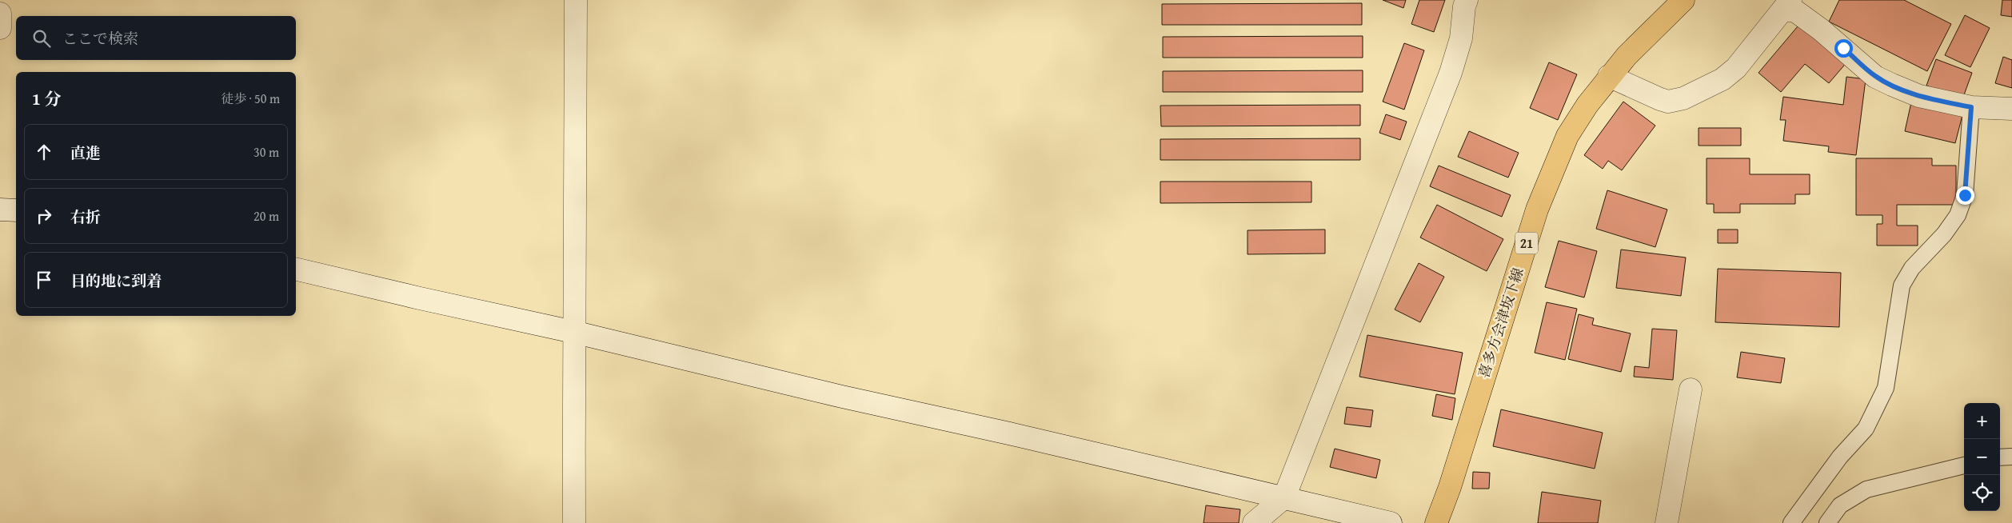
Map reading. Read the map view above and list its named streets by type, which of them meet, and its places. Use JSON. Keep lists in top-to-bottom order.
{
  "streets": {
    "main road": ["21", "喜多方会津坂下線"]
  },
  "page": {
    "search": "ここで検索",
    "heading": ["1 分", "徒歩 · 50 m"],
    "list": [
      ["直進", "30 m"],
      ["右折", "20 m"],
      "目的地に到着"
    ],
    "map_buttons": ["+", "−"]
  }
}
